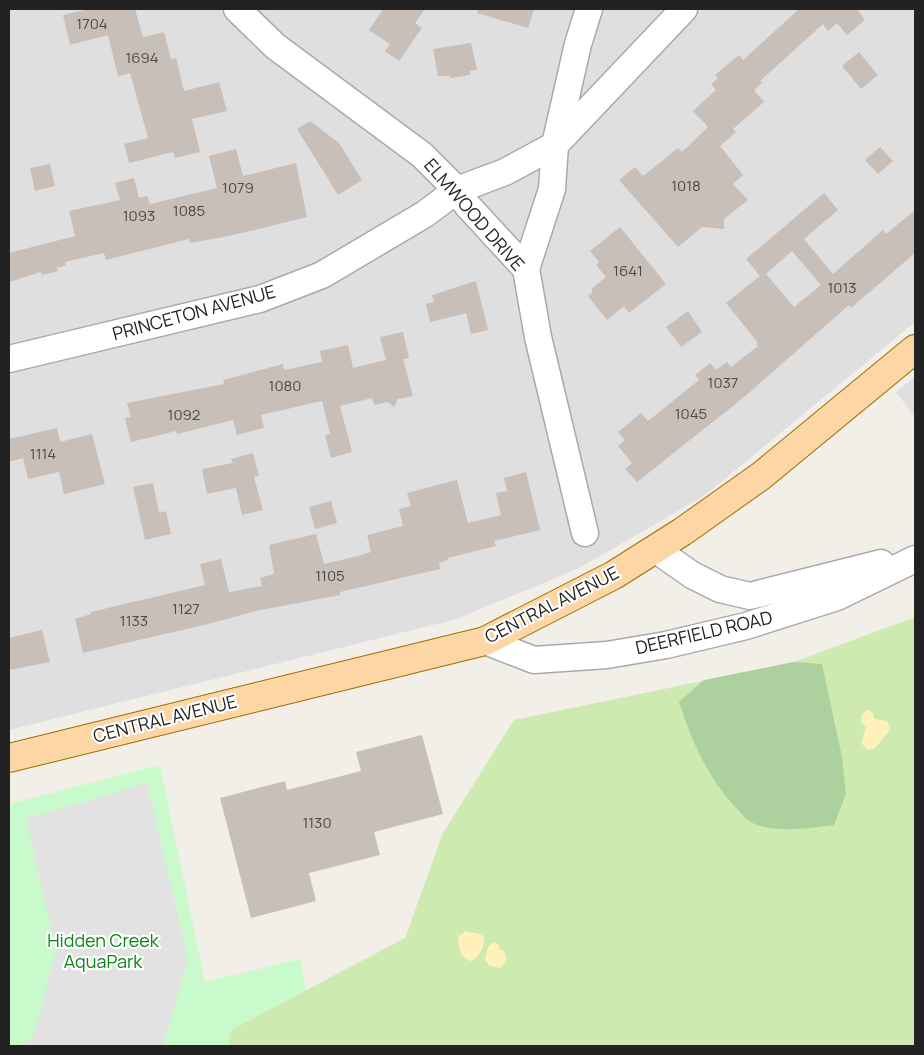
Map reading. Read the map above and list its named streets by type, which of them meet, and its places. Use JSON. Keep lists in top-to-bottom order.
{
  "streets": {
    "main road": ["CENTRAL AVENUE"],
    "street": ["ELMWOOD DRIVE", "PRINCETON AVENUE", "DEERFIELD ROAD"]
  },
  "crossings": [
    ["ELMWOOD DRIVE", "PRINCETON AVENUE"],
    ["CENTRAL AVENUE", "DEERFIELD ROAD"]
  ],
  "parks": ["Hidden Creek AquaPark"],
  "house_numbers": [
    "1704",
    "1694",
    "1018",
    "1079",
    "1085",
    "1093",
    "1641",
    "1013",
    "1037",
    "1080",
    "1045",
    "1092",
    "1114",
    "1105",
    "1127",
    "1133",
    "1130"
  ]
}
